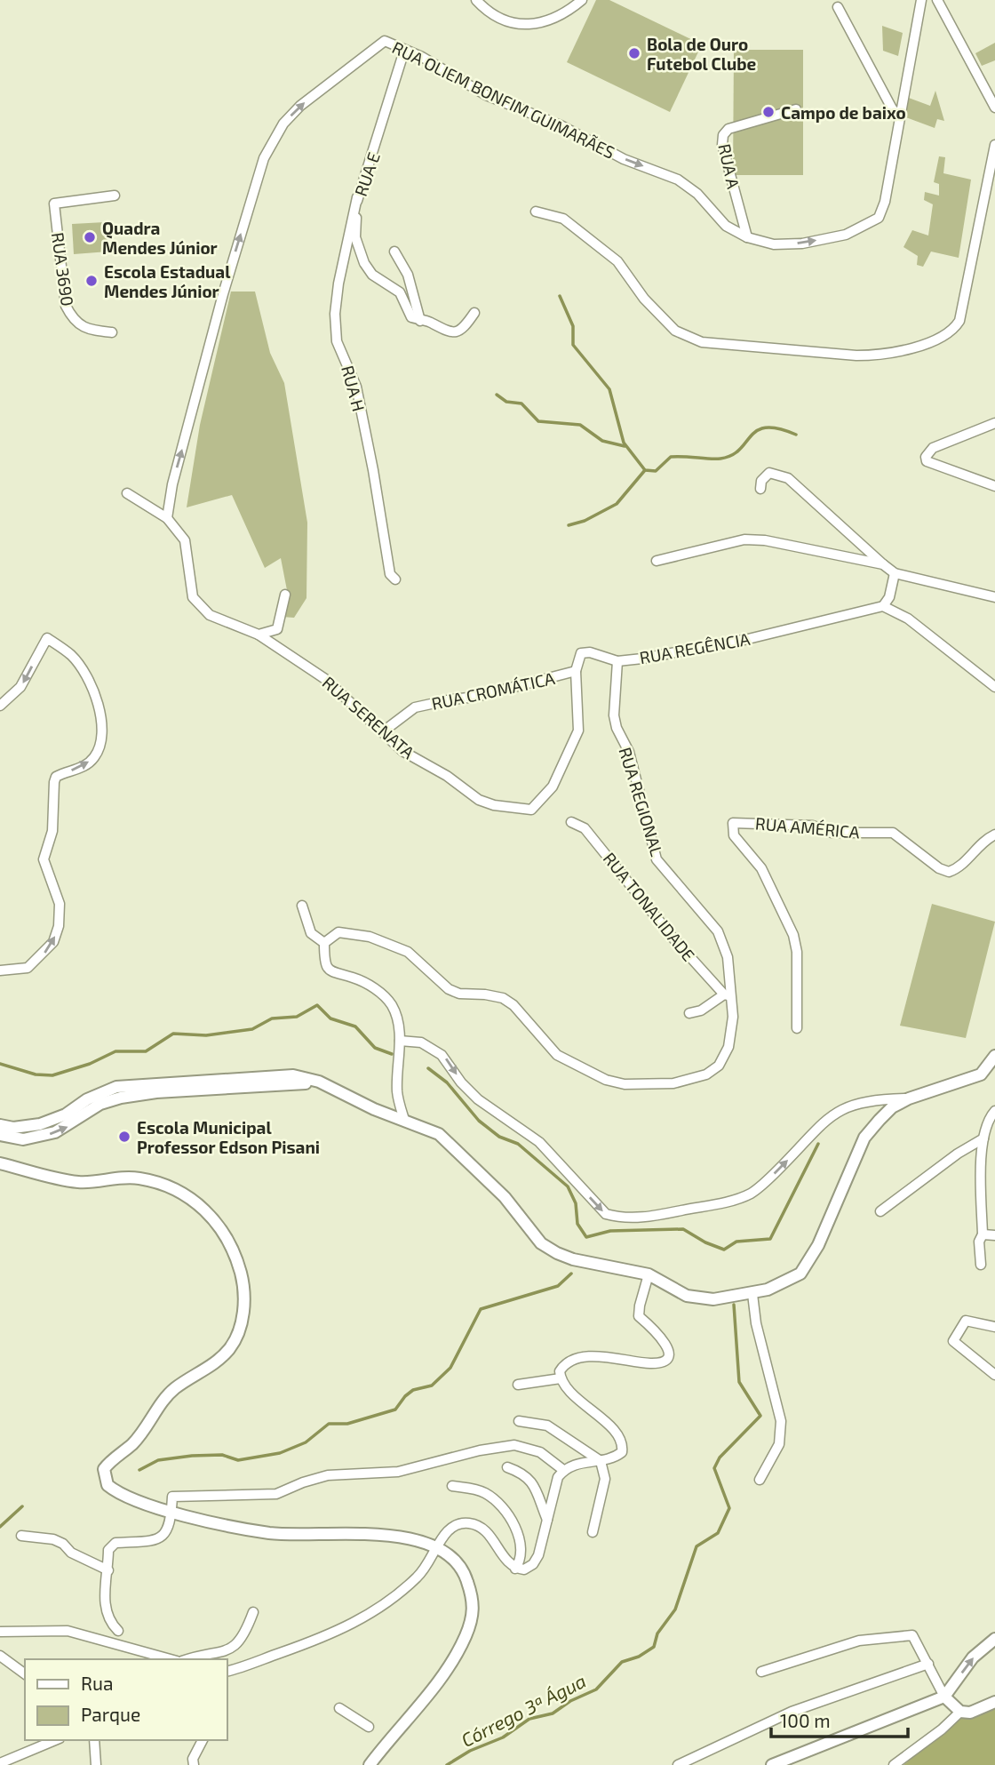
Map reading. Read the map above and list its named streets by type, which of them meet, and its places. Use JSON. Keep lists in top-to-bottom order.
{
  "streets": {
    "street": [
      "RUA OLIEM BONFIM GUIMARÃES",
      "RUA A",
      "RUA E",
      "RUA 3690",
      "RUA H",
      "RUA REGÊNCIA",
      "RUA CROMÁTICA",
      "RUA SERENATA",
      "RUA REGIONAL",
      "RUA AMÉRICA",
      "RUA TONALIDADE"
    ]
  },
  "crossings": [
    ["RUA OLIEM BONFIM GUIMARÃES", "RUA A"],
    ["RUA OLIEM BONFIM GUIMARÃES", "RUA E"],
    ["RUA OLIEM BONFIM GUIMARÃES", "RUA SERENATA"],
    ["RUA E", "RUA H"],
    ["RUA REGÊNCIA", "RUA CROMÁTICA"],
    ["RUA REGÊNCIA", "RUA SERENATA"],
    ["RUA REGÊNCIA", "RUA REGIONAL"],
    ["RUA CROMÁTICA", "RUA SERENATA"],
    ["RUA REGIONAL", "RUA TONALIDADE"]
  ],
  "water": ["Córrego 3ª Água"],
  "places": [
    "Bola de Ouro Futebol Clube",
    "Campo de baixo",
    "Quadra Mendes Júnior",
    "Escola Estadual Mendes Júnior",
    "Escola Municipal Professor Edson Pisani"
  ],
  "legend": ["Rua", "Parque"],
  "scale_bar": "100 m"
}
